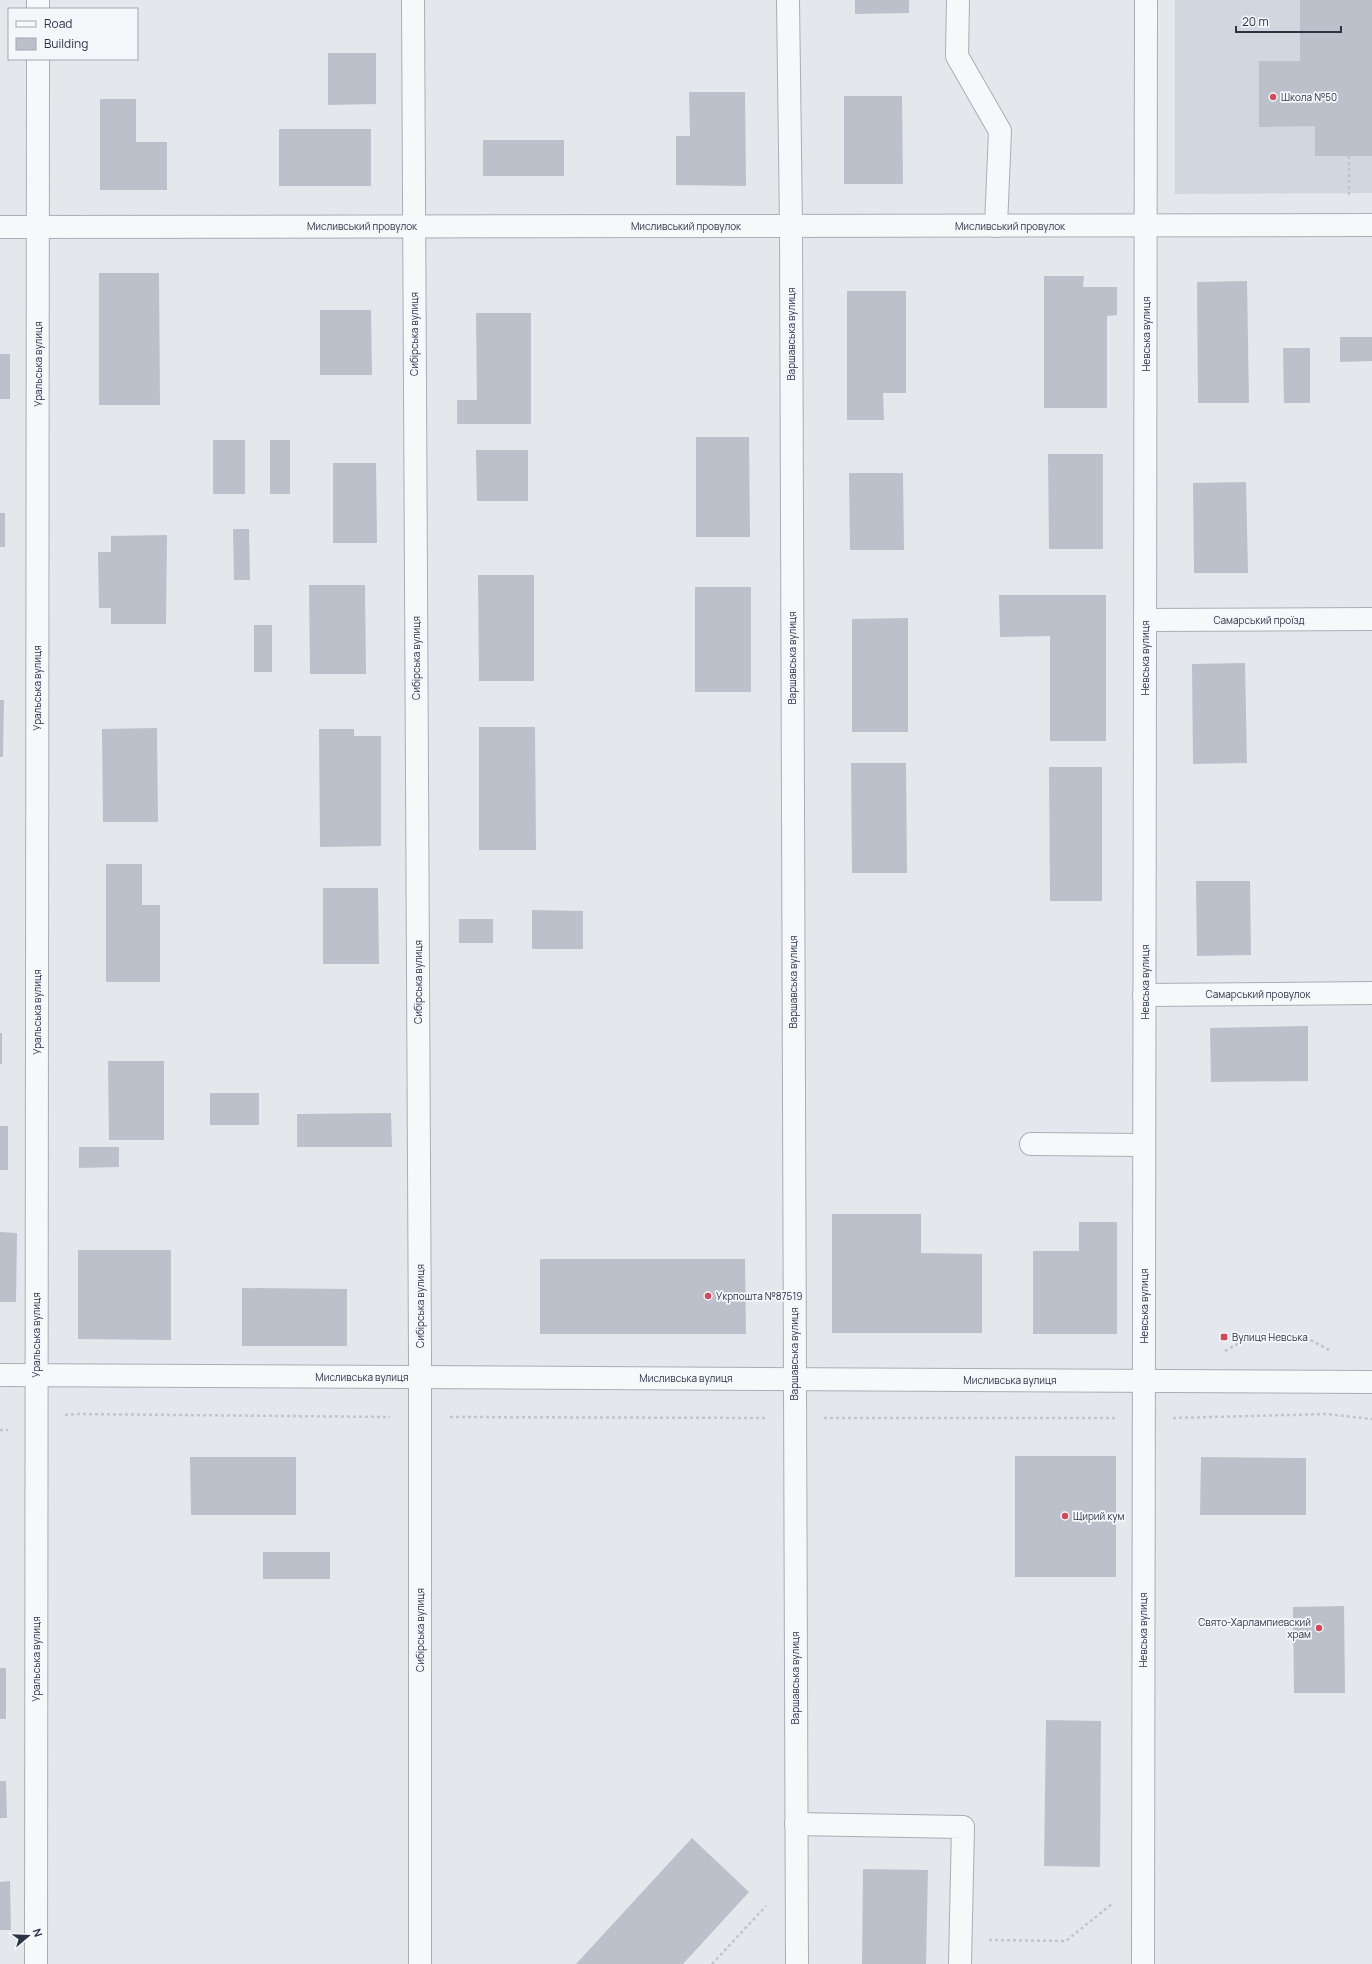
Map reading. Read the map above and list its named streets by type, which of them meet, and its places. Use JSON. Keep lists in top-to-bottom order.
{
  "streets": {
    "street": [
      "Мисливський провулок",
      "Сибірська вулиця",
      "Варшавська вулиця",
      "Невська вулиця",
      "Уральська вулиця",
      "Самарський проїзд",
      "Самарський провулок",
      "Мисливська вулиця"
    ]
  },
  "crossings": [
    ["Мисливський провулок", "Сибірська вулиця"],
    ["Мисливський провулок", "Варшавська вулиця"],
    ["Мисливський провулок", "Невська вулиця"],
    ["Мисливський провулок", "Уральська вулиця"],
    ["Сибірська вулиця", "Мисливська вулиця"],
    ["Варшавська вулиця", "Мисливська вулиця"],
    ["Невська вулиця", "Самарський проїзд"],
    ["Невська вулиця", "Самарський провулок"],
    ["Невська вулиця", "Мисливська вулиця"],
    ["Уральська вулиця", "Мисливська вулиця"]
  ],
  "places": {
    "other": [
      "Школа №50",
      "Укрпошта №87519",
      "Щирий кум",
      "Свято-Харлампиевский храм"
    ],
    "transit": ["Вулиця Невська"]
  },
  "legend": ["Road", "Building"],
  "scale_bar": "20 m",
  "north": "right"
}
